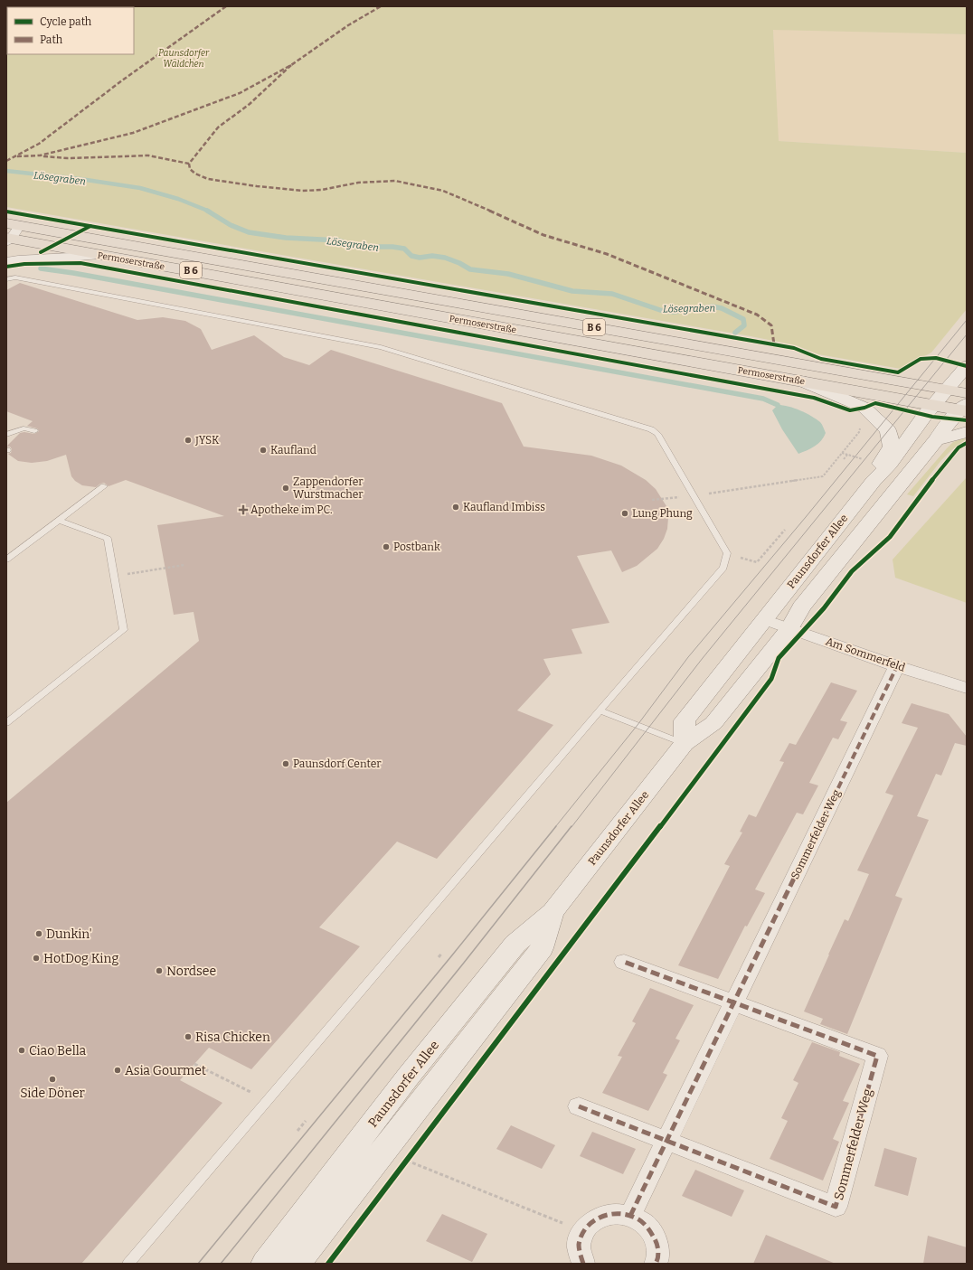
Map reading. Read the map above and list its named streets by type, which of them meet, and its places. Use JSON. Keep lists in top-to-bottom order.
{
  "streets": {
    "main road": ["Permoserstraße", "B 6", "Paunsdorfer Allee"],
    "street": ["Am Sommerfeld", "Sommerfelder Weg"]
  },
  "crossings": [
    ["Permoserstraße", "B 6"],
    ["Permoserstraße", "Paunsdorfer Allee"],
    ["B 6", "Paunsdorfer Allee"],
    ["Paunsdorfer Allee", "Am Sommerfeld"],
    ["Am Sommerfeld", "Sommerfelder Weg"]
  ],
  "water": ["Lösegraben"],
  "parks": ["Paunsdorfer Wäldchen"],
  "places": {
    "other": [
      "JYSK",
      "Kaufland",
      "Zappendorfer Wurstmacher",
      "Kaufland Imbiss",
      "Lung Phung",
      "Postbank",
      "Paunsdorf Center",
      "Dunkin'",
      "HotDog King",
      "Nordsee",
      "Risa Chicken",
      "Ciao Bella",
      "Asia Gourmet",
      "Side Döner"
    ],
    "health": ["Apotheke im PC."]
  },
  "legend": ["Cycle path", "Path"]
}
